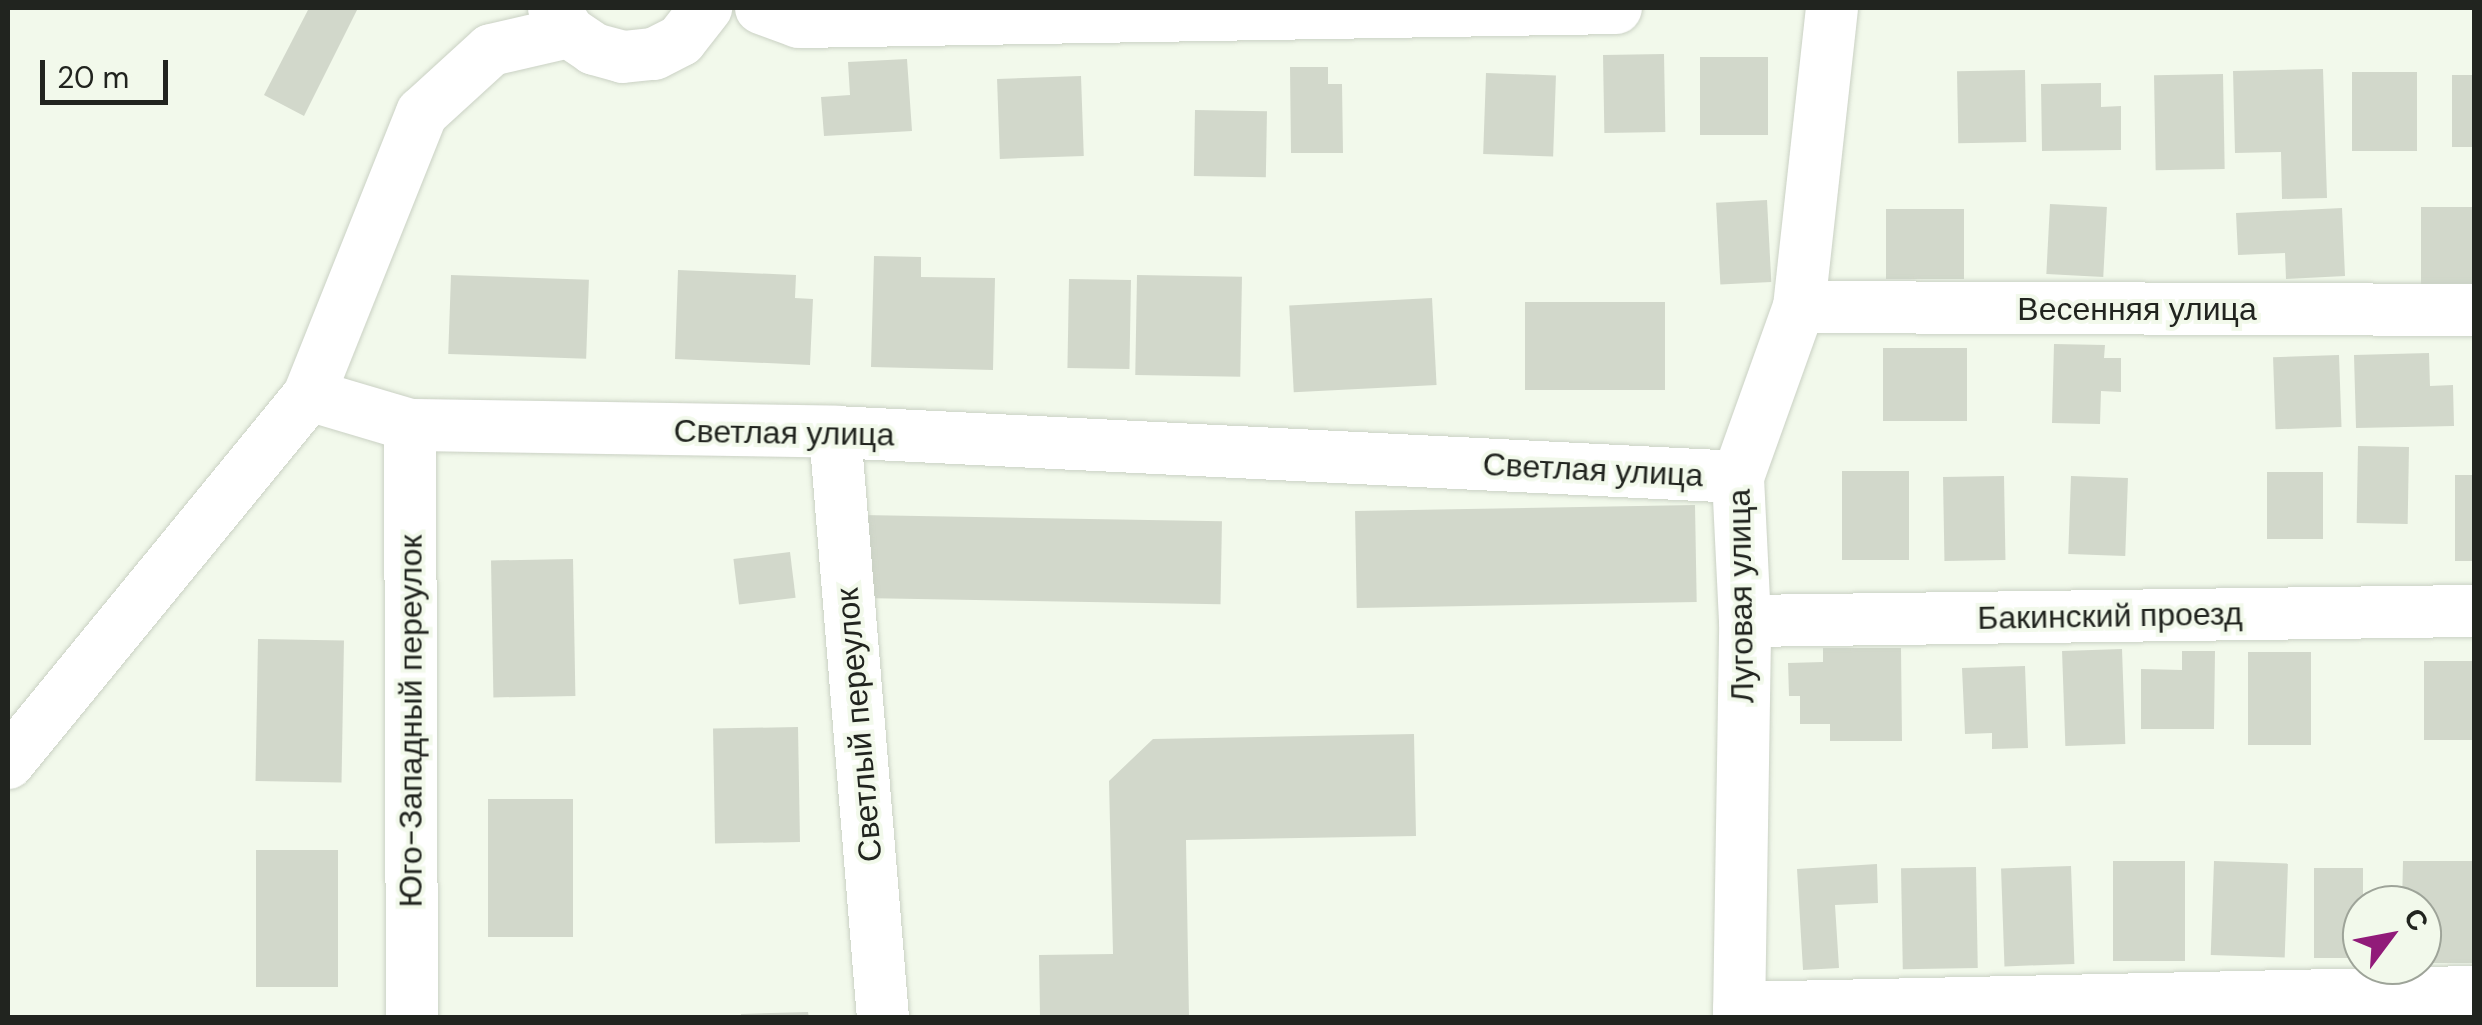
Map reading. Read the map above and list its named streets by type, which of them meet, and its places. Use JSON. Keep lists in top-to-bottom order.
{
  "streets": {
    "street": [
      "Весенняя улица",
      "Светлая улица",
      "Луговая улица",
      "Бакинский проезд",
      "Юго-Западный переулок",
      "Светлый переулок"
    ]
  },
  "crossings": [
    ["Весенняя улица", "Луговая улица"],
    ["Светлая улица", "Луговая улица"],
    ["Светлая улица", "Юго-Западный переулок"],
    ["Светлая улица", "Светлый переулок"],
    ["Луговая улица", "Бакинский проезд"]
  ],
  "scale_bar": "20 m",
  "north": "top right"
}
